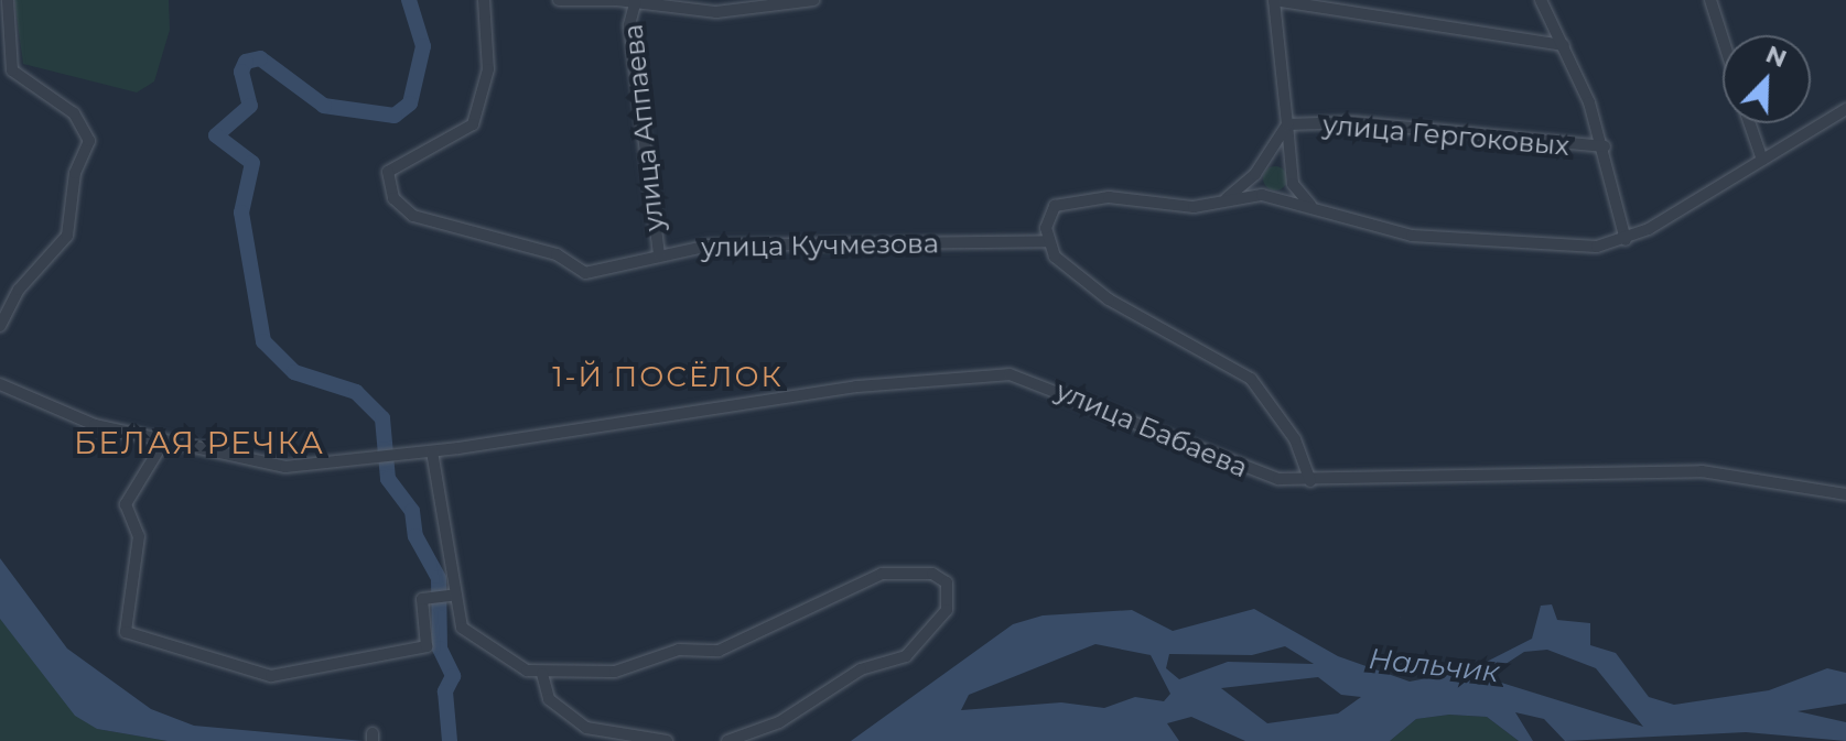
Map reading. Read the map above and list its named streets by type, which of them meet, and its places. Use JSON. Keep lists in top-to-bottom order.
{
  "streets": {
    "street": [
      "улица Аппаева",
      "улица Гергоковых",
      "улица Кучмезова",
      "улица Бабаева"
    ]
  },
  "crossings": [
    ["улица Аппаева", "улица Кучмезова"]
  ],
  "districts": ["1-Й ПОСЁЛОК", "БЕЛАЯ РЕЧКА"],
  "water": ["Нальчик"],
  "north": "top right"
}
